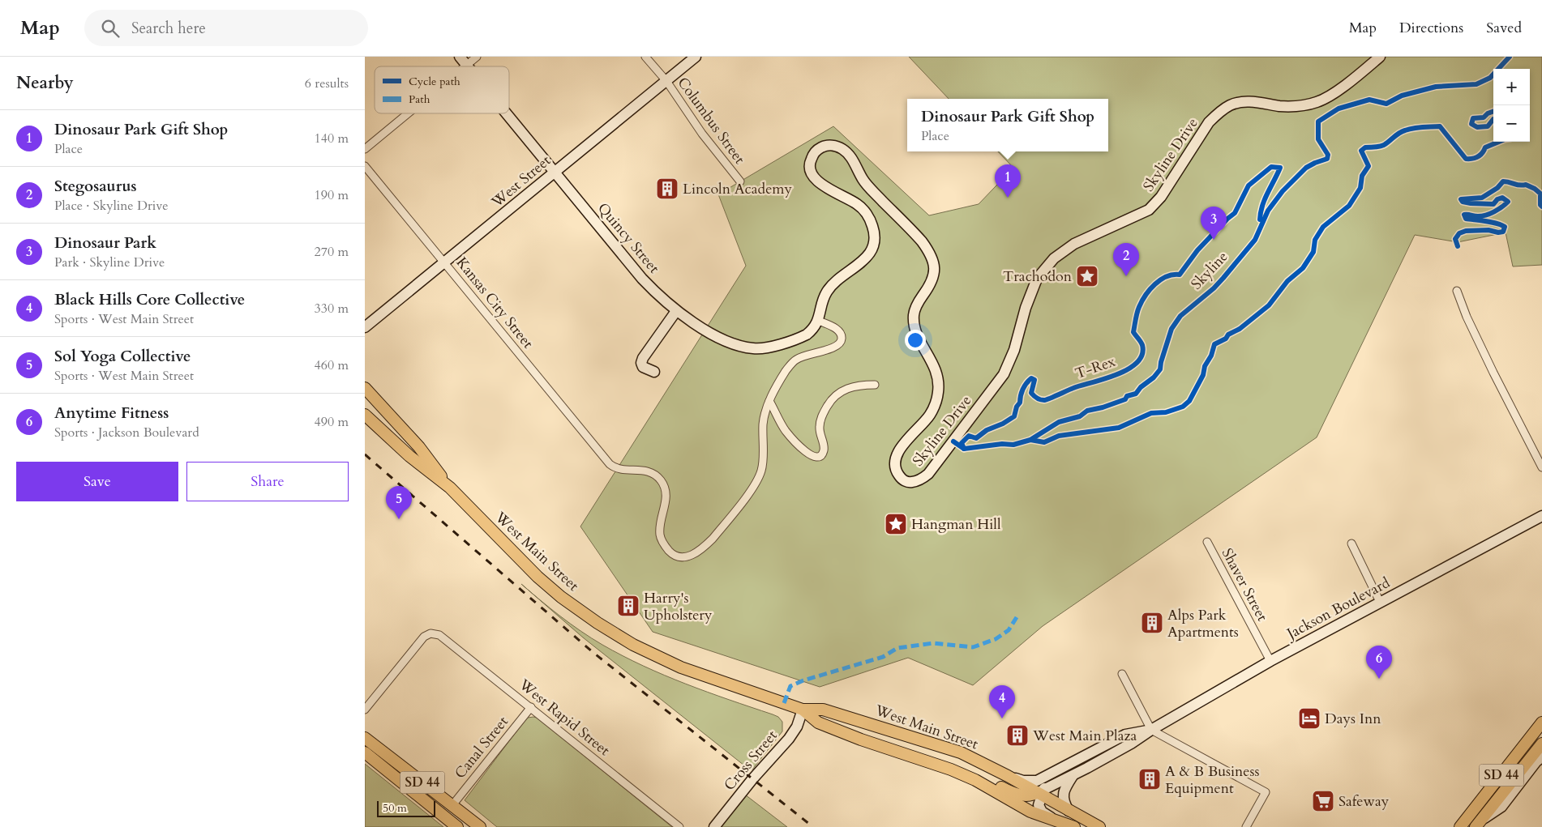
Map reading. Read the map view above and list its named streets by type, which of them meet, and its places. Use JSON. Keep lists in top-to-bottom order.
{
  "streets": {
    "main road": ["West Main Street", "SD 44"],
    "street": [
      "Columbus Street",
      "Skyline Drive",
      "West Street",
      "Quincy Street",
      "Kansas City Street",
      "Shaver Street",
      "Jackson Boulevard",
      "West Rapid Street",
      "Canal Street",
      "Cross Street"
    ],
    "cycle path": ["Skyline", "T-Rex"]
  },
  "crossings": [
    ["Columbus Street", "West Street"],
    ["Skyline Drive", "Quincy Street"],
    ["West Street", "Quincy Street"],
    ["West Street", "Kansas City Street"],
    ["West Main Street", "Jackson Boulevard"],
    ["West Main Street", "Cross Street"],
    ["Shaver Street", "Jackson Boulevard"],
    ["West Rapid Street", "Canal Street"],
    ["Canal Street", "SD 44"]
  ],
  "places": {
    "building": [
      "Lincoln Academy",
      "Harry's Upholstery",
      "Alps Park Apartments",
      "West Main Plaza",
      "A & B Business Equipment"
    ],
    "place": ["Trachodon", "Hangman Hill"],
    "hotel": ["Days Inn"],
    "supermarket": ["Safeway"]
  },
  "legend": ["Cycle path", "Path"],
  "scale_bar": "50 m",
  "page": {
    "header": "Map",
    "search": "Search here",
    "nav": ["Map", "Directions", "Saved"],
    "heading": ["Nearby", "6 results"],
    "map_buttons": ["+", "−"],
    "popup": ["Dinosaur Park Gift Shop", "Place"],
    "list": [
      {
        "mark": "1",
        "name": "Dinosaur Park Gift Shop",
        "note": "Place",
        "value": "140 m"
      },
      {
        "mark": "2",
        "name": "Stegosaurus",
        "note": "Place · Skyline Drive",
        "value": "190 m"
      },
      {
        "mark": "3",
        "name": "Dinosaur Park",
        "note": "Park · Skyline Drive",
        "value": "270 m"
      },
      {
        "mark": "4",
        "name": "Black Hills Core Collective",
        "note": "Sports · West Main Street",
        "value": "330 m"
      },
      {
        "mark": "5",
        "name": "Sol Yoga Collective",
        "note": "Sports · West Main Street",
        "value": "460 m"
      },
      {
        "mark": "6",
        "name": "Anytime Fitness",
        "note": "Sports · Jackson Boulevard",
        "value": "490 m"
      }
    ],
    "pins": [
      "1",
      "3",
      "2",
      "5",
      "6",
      "4"
    ],
    "buttons": ["Save", "Share"],
    "scale": "50 m"
  }
}
